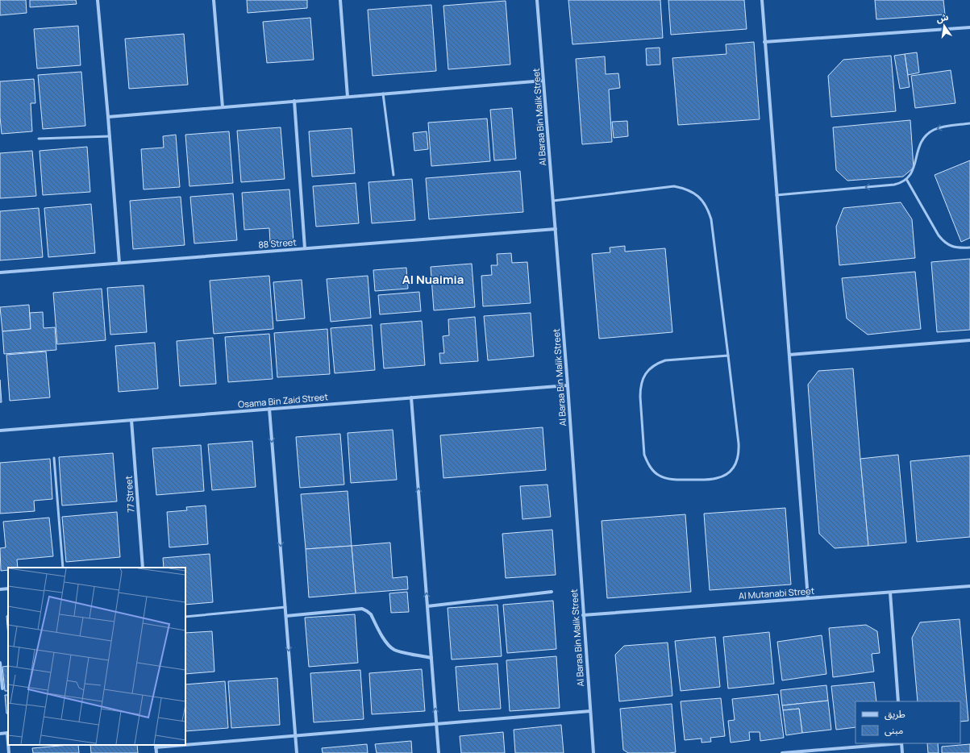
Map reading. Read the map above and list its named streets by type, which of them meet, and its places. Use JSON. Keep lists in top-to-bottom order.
{
  "streets": {
    "street": [
      "Al Baraa Bin Malik Street",
      "88 Street",
      "Osama Bin Zaid Street",
      "77 Street",
      "Al Mutanabi Street"
    ]
  },
  "crossings": [
    ["Al Baraa Bin Malik Street", "88 Street"],
    ["Al Baraa Bin Malik Street", "Osama Bin Zaid Street"],
    ["Al Baraa Bin Malik Street", "Al Mutanabi Street"],
    ["Osama Bin Zaid Street", "77 Street"]
  ],
  "districts": ["Al Nuaimia"],
  "legend": ["طريق", "مبنى"],
  "north": "top"
}
